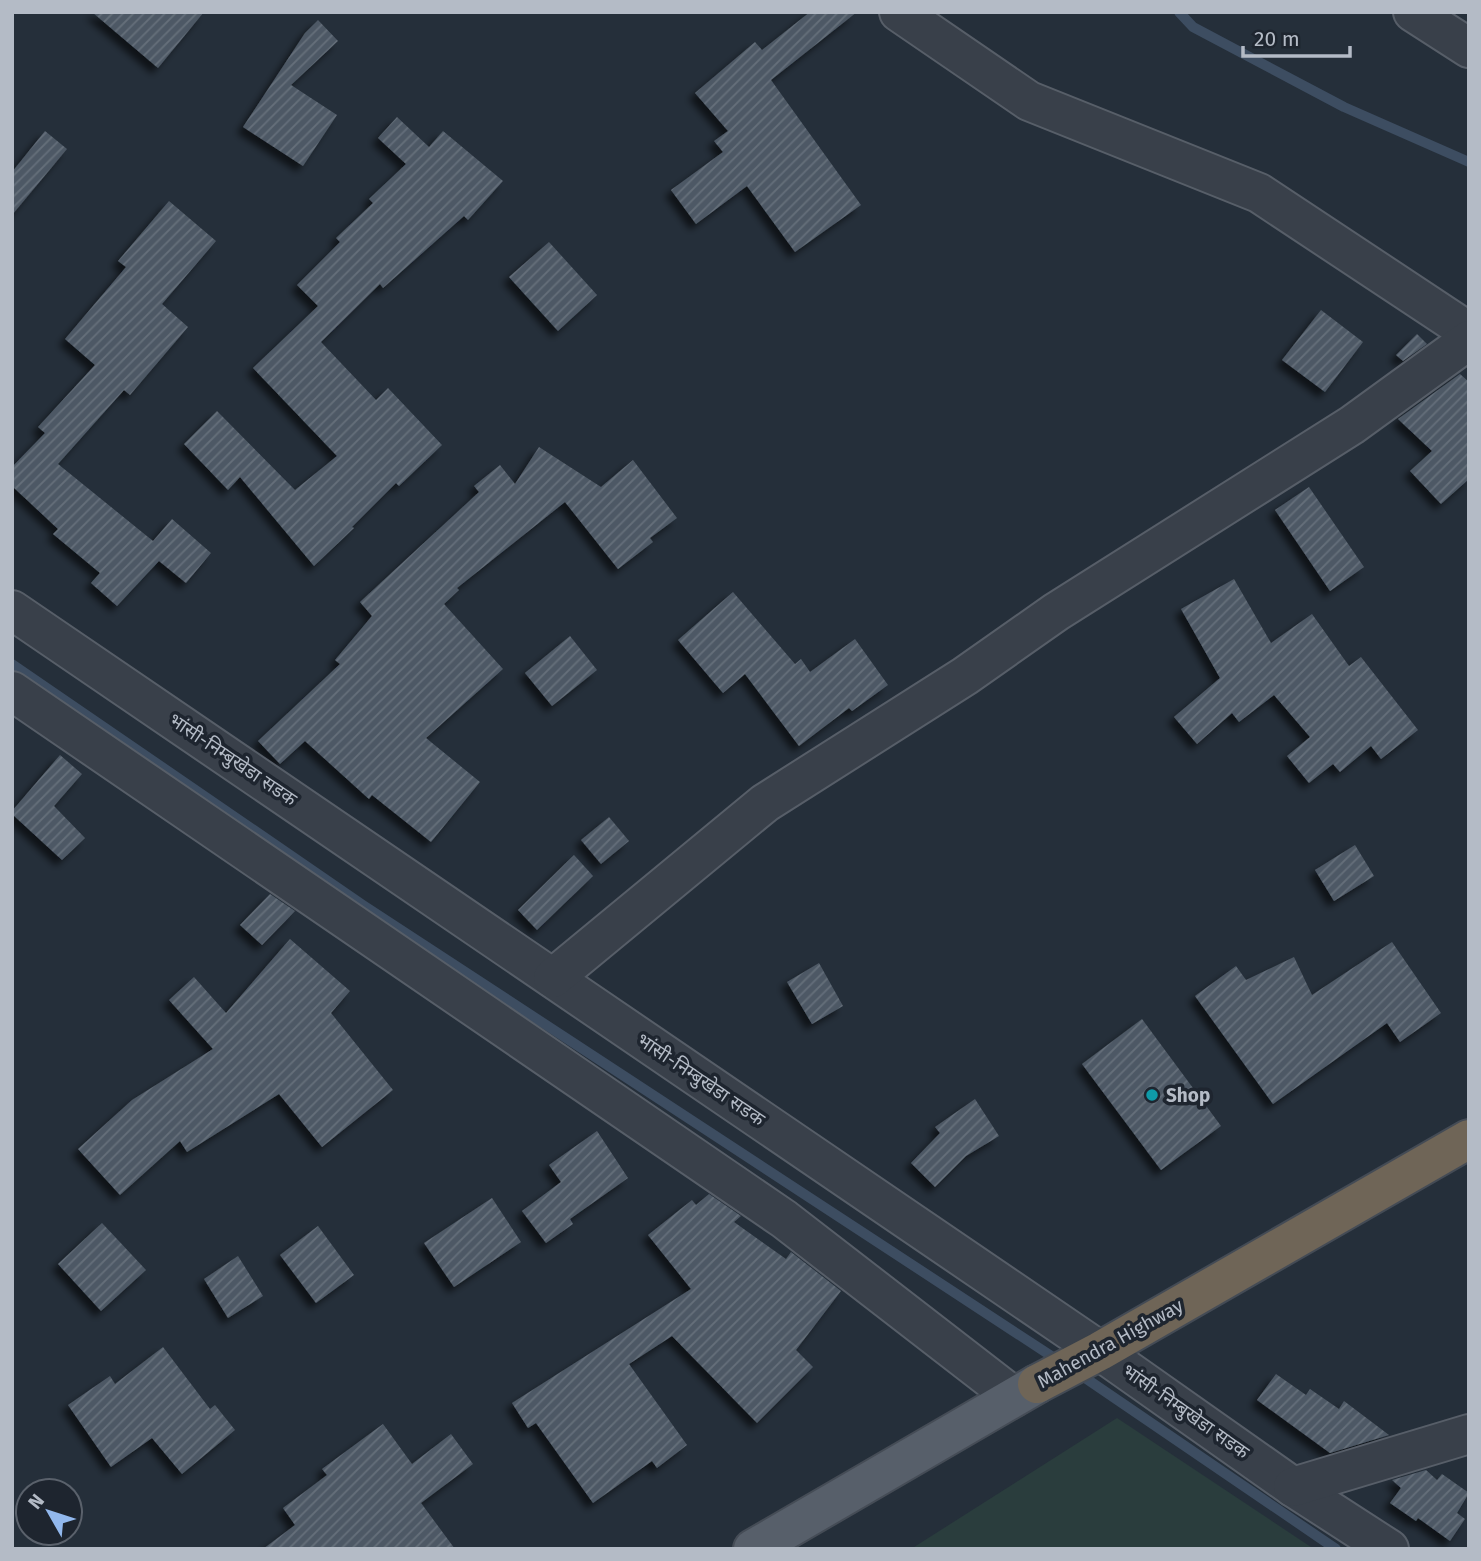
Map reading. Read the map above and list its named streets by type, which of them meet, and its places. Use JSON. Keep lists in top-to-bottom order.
{
  "streets": {
    "highway": ["Mahendra Highway"],
    "street": ["भांसी-निम्बुखेडा सडक"]
  },
  "crossings": [
    ["भांसी-निम्बुखेडा सडक", "Mahendra Highway"]
  ],
  "places": ["Shop"],
  "scale_bar": "20 m",
  "north": "top left"
}
